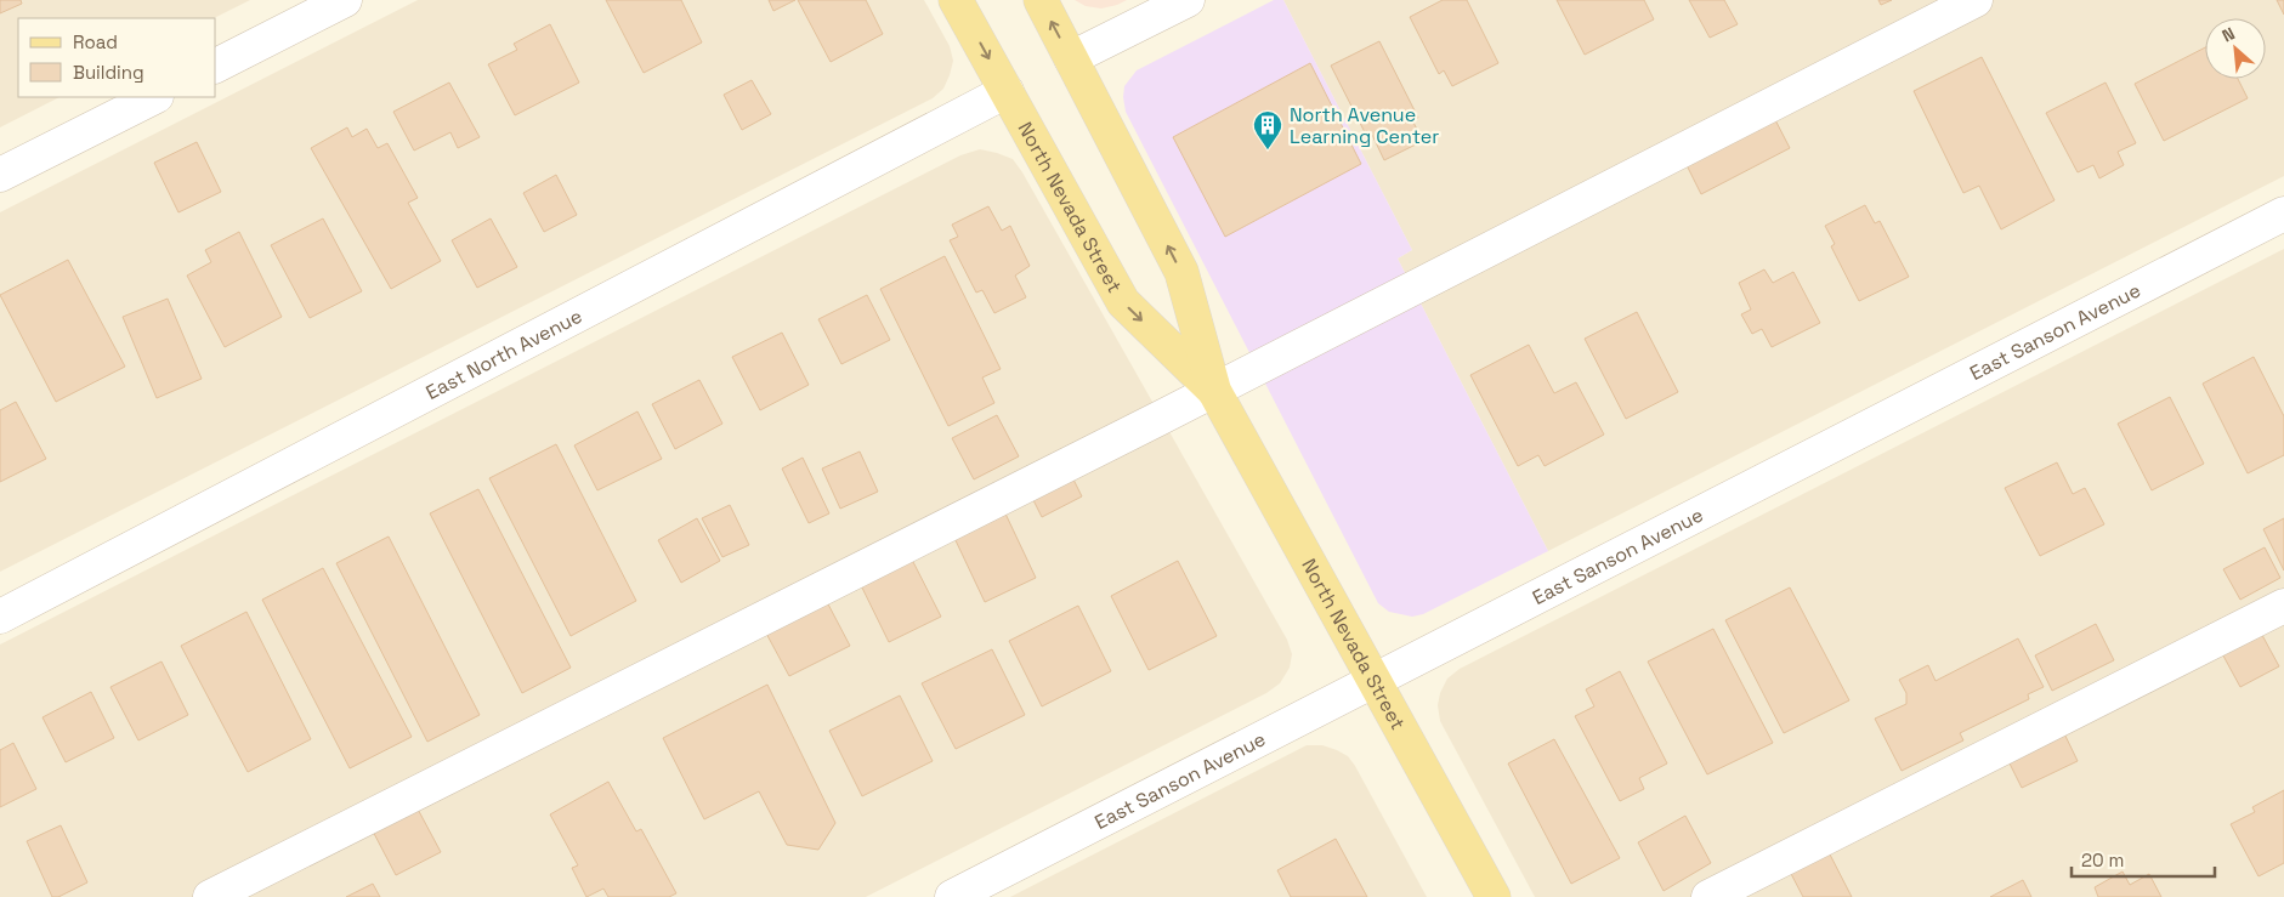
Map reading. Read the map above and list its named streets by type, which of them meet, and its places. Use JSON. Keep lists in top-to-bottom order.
{
  "streets": {
    "main road": ["North Nevada Street"],
    "street": ["East Sanson Avenue", "East North Avenue"]
  },
  "crossings": [
    ["North Nevada Street", "East Sanson Avenue"],
    ["North Nevada Street", "East North Avenue"]
  ],
  "places": {
    "building": ["North Avenue Learning Center"]
  },
  "legend": ["Road", "Building"],
  "scale_bar": "20 m",
  "north": "top left"
}
